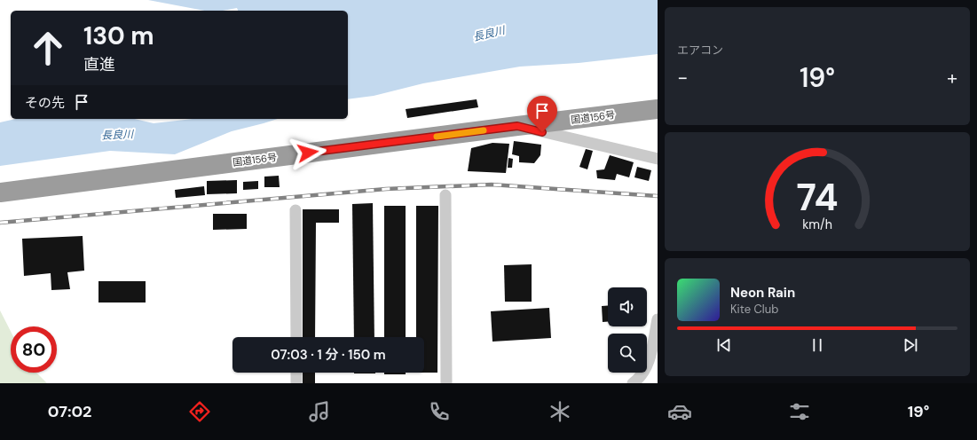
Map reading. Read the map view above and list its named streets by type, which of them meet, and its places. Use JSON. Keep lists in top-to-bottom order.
{
  "streets": {
    "highway": ["国道156号"]
  },
  "water": ["長良川"],
  "page": {
    "tile": "エアコン",
    "turn": ["130 m", "直進"],
    "heat": ["−", "19°", "+"],
    "then": "その先",
    "song": ["Neon Rain", "Kite Club"],
    "limit": "80",
    "trip": "07:03 · 1 分 · 150 m",
    "tabs": ["07:02", "19°"],
    "gauge": ["74", "km/h"]
  }
}
